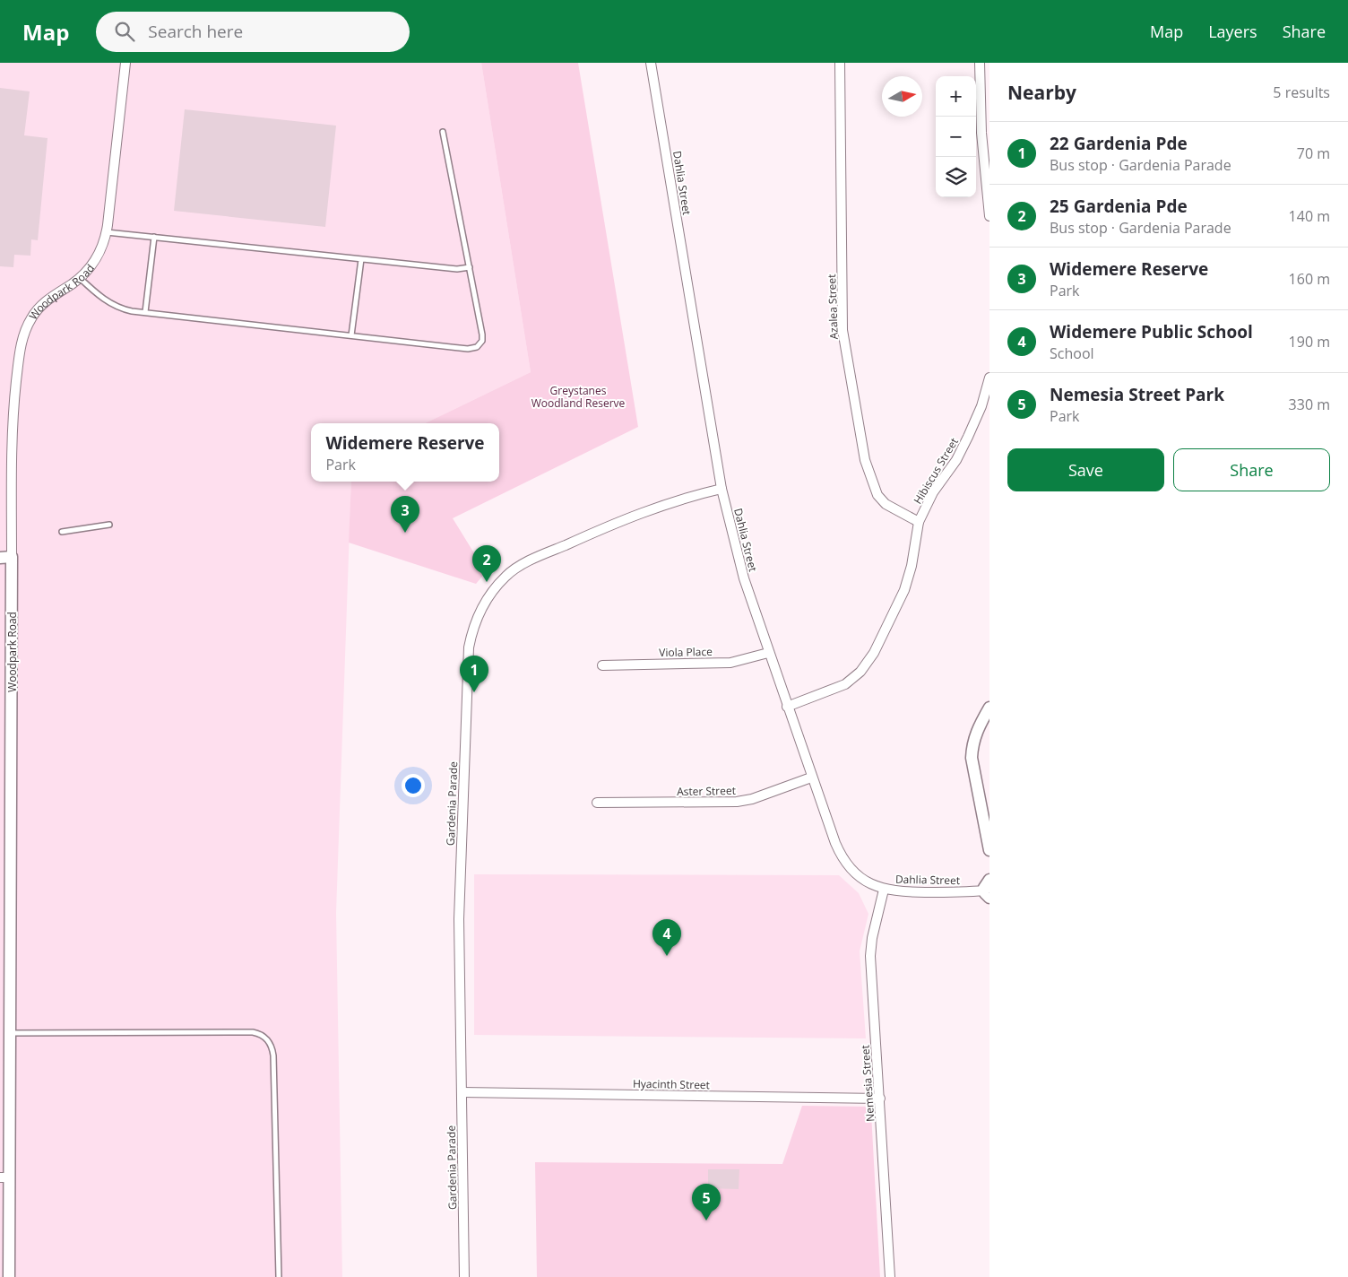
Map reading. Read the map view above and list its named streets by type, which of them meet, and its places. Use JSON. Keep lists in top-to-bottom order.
{
  "streets": {
    "street": [
      "Dahlia Street",
      "Woodpark Road",
      "Azalea Street",
      "Hibiscus Street",
      "Viola Place",
      "Aster Street",
      "Gardenia Parade",
      "Nemesia Street",
      "Hyacinth Street"
    ]
  },
  "crossings": [
    ["Dahlia Street", "Hibiscus Street"],
    ["Dahlia Street", "Viola Place"],
    ["Dahlia Street", "Aster Street"],
    ["Dahlia Street", "Gardenia Parade"],
    ["Dahlia Street", "Nemesia Street"],
    ["Azalea Street", "Hibiscus Street"],
    ["Gardenia Parade", "Hyacinth Street"],
    ["Nemesia Street", "Hyacinth Street"]
  ],
  "parks": ["Greystanes Woodland Reserve"],
  "north": "right",
  "page": {
    "header": "Map",
    "search": "Search here",
    "nav": ["Map", "Layers", "Share"],
    "heading": ["Nearby", "5 results"],
    "map_buttons": ["+", "−"],
    "list": [
      {
        "mark": "1",
        "name": "22 Gardenia Pde",
        "note": "Bus stop · Gardenia Parade",
        "value": "70 m"
      },
      {
        "mark": "2",
        "name": "25 Gardenia Pde",
        "note": "Bus stop · Gardenia Parade",
        "value": "140 m"
      },
      {
        "mark": "3",
        "name": "Widemere Reserve",
        "note": "Park",
        "value": "160 m"
      },
      {
        "mark": "4",
        "name": "Widemere Public School",
        "note": "School",
        "value": "190 m"
      },
      {
        "mark": "5",
        "name": "Nemesia Street Park",
        "note": "Park",
        "value": "330 m"
      }
    ],
    "popup": ["Widemere Reserve", "Park"],
    "buttons": ["Save", "Share"],
    "pins": [
      "3",
      "2",
      "1",
      "4",
      "5"
    ]
  }
}
